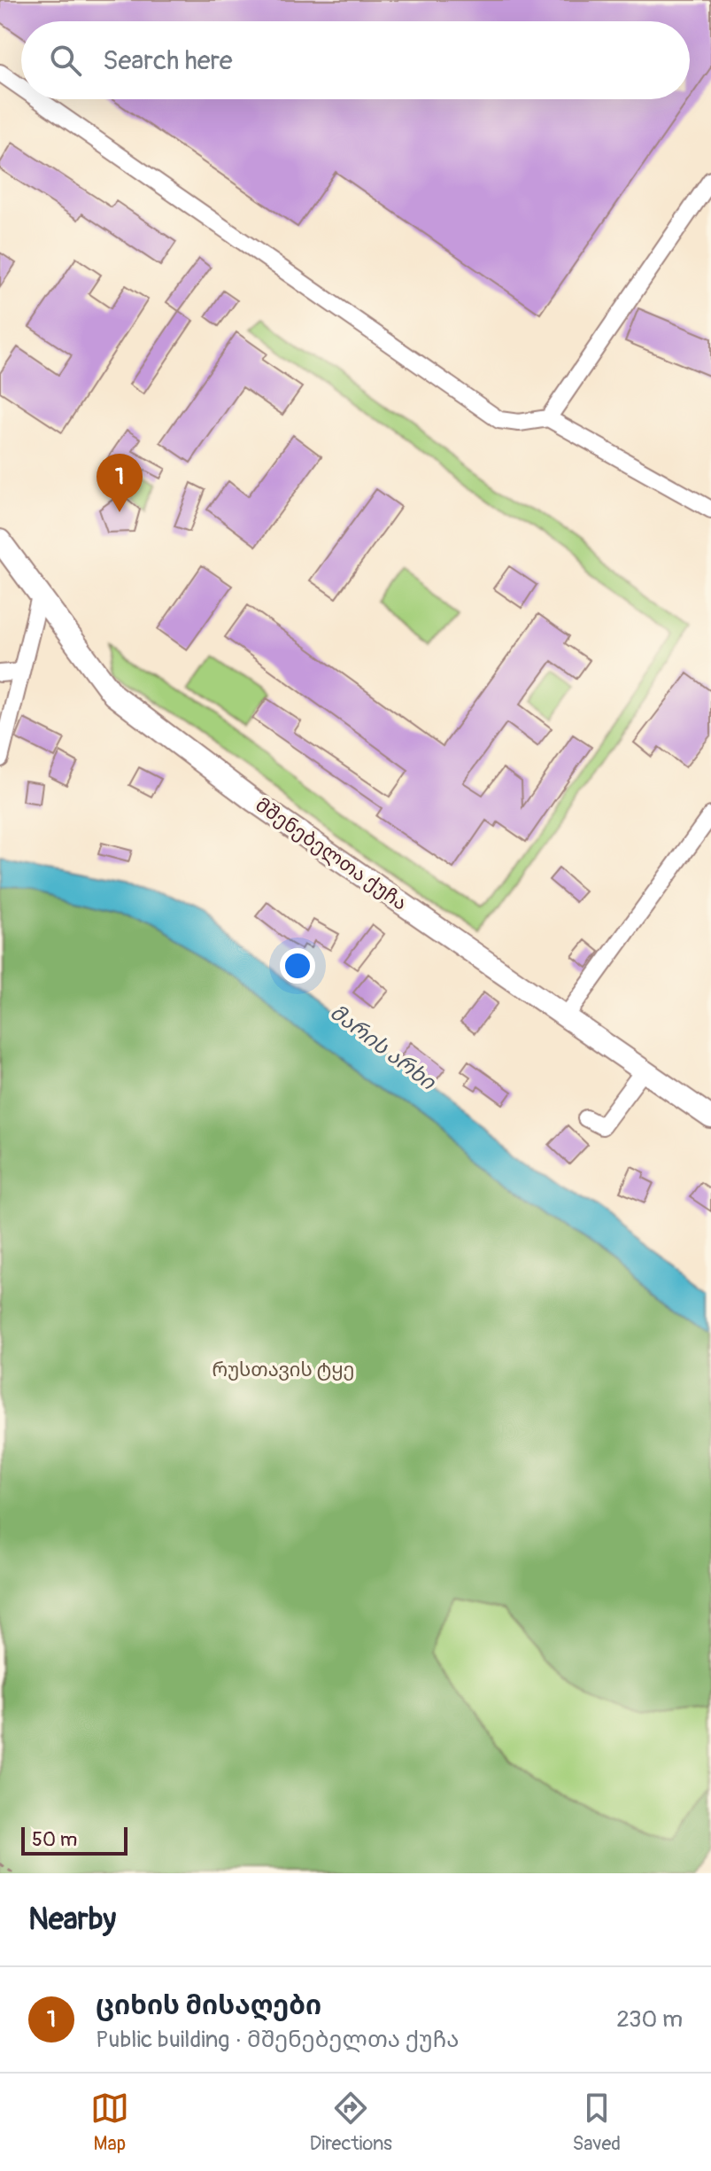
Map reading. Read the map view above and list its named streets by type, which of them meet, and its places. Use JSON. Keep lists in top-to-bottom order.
{
  "streets": {
    "main road": ["მშენებელთა ქუჩა"]
  },
  "water": ["მარის არხი"],
  "parks": ["რუსთავის ტყე"],
  "scale_bar": "50 m",
  "page": {
    "search": "Search here",
    "pins": "1",
    "scale": "50 m",
    "heading": "Nearby",
    "list": [
      {
        "mark": "1",
        "name": "ციხის მისაღები",
        "note": "Public building · მშენებელთა ქუჩა",
        "value": "230 m"
      }
    ],
    "nav": ["Map", "Directions", "Saved"]
  }
}
